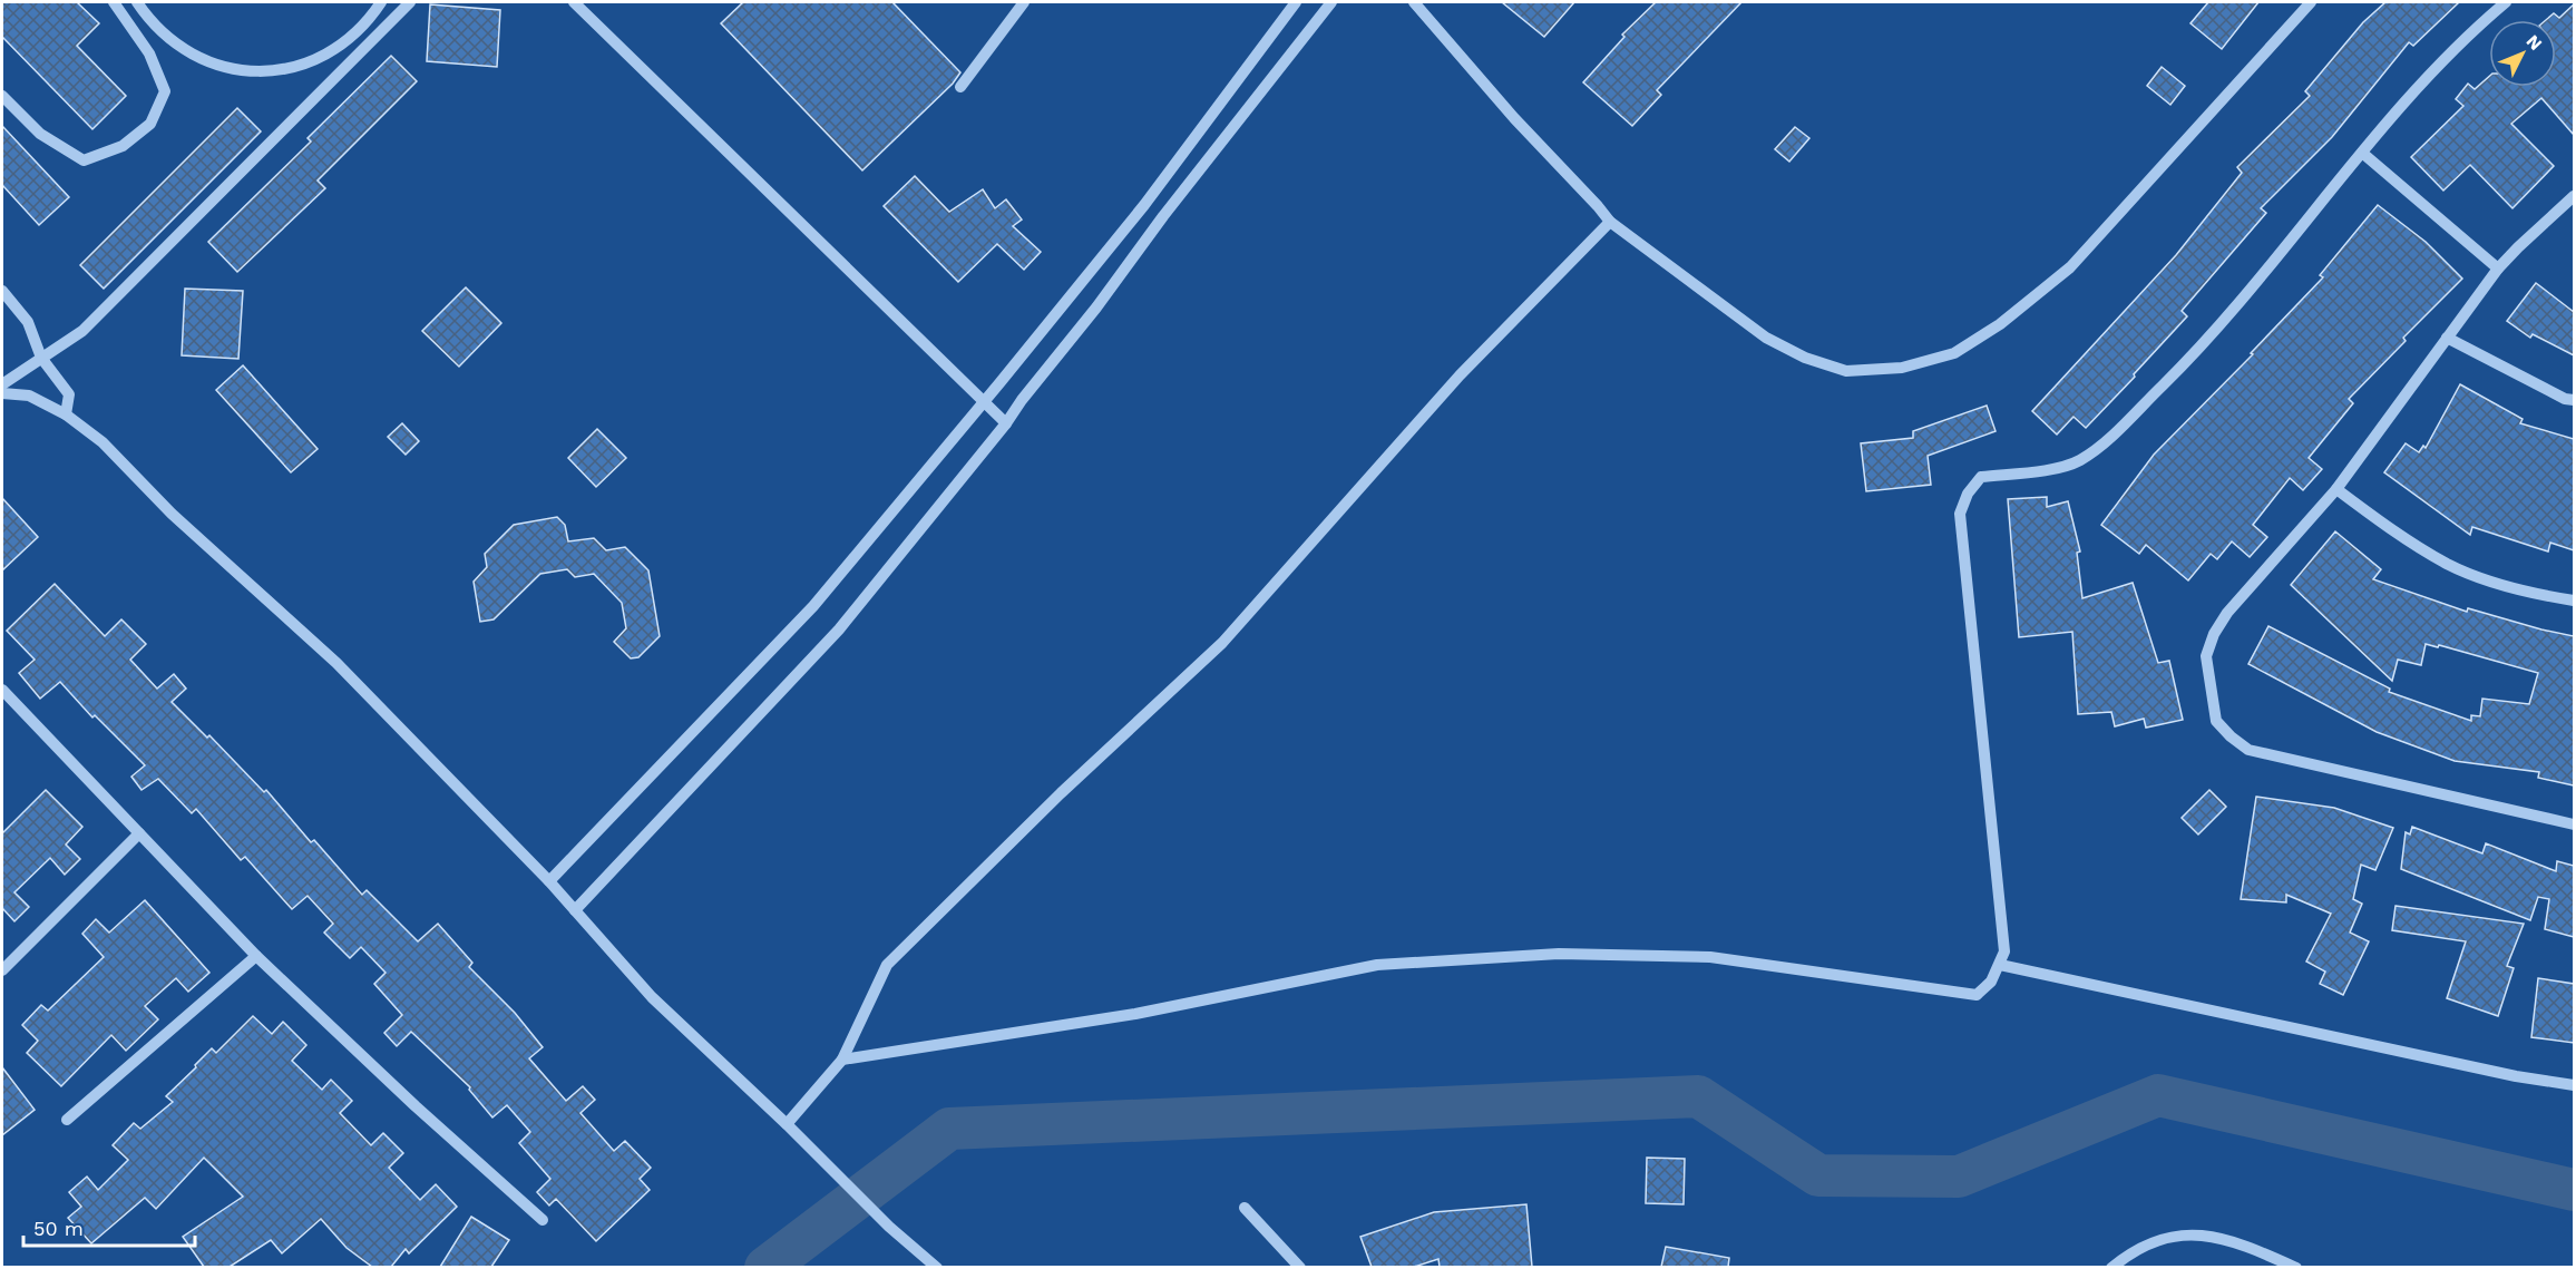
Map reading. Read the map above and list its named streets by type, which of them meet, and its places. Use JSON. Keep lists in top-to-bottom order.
{
  "scale_bar": "50 m",
  "north": "top right"
}
